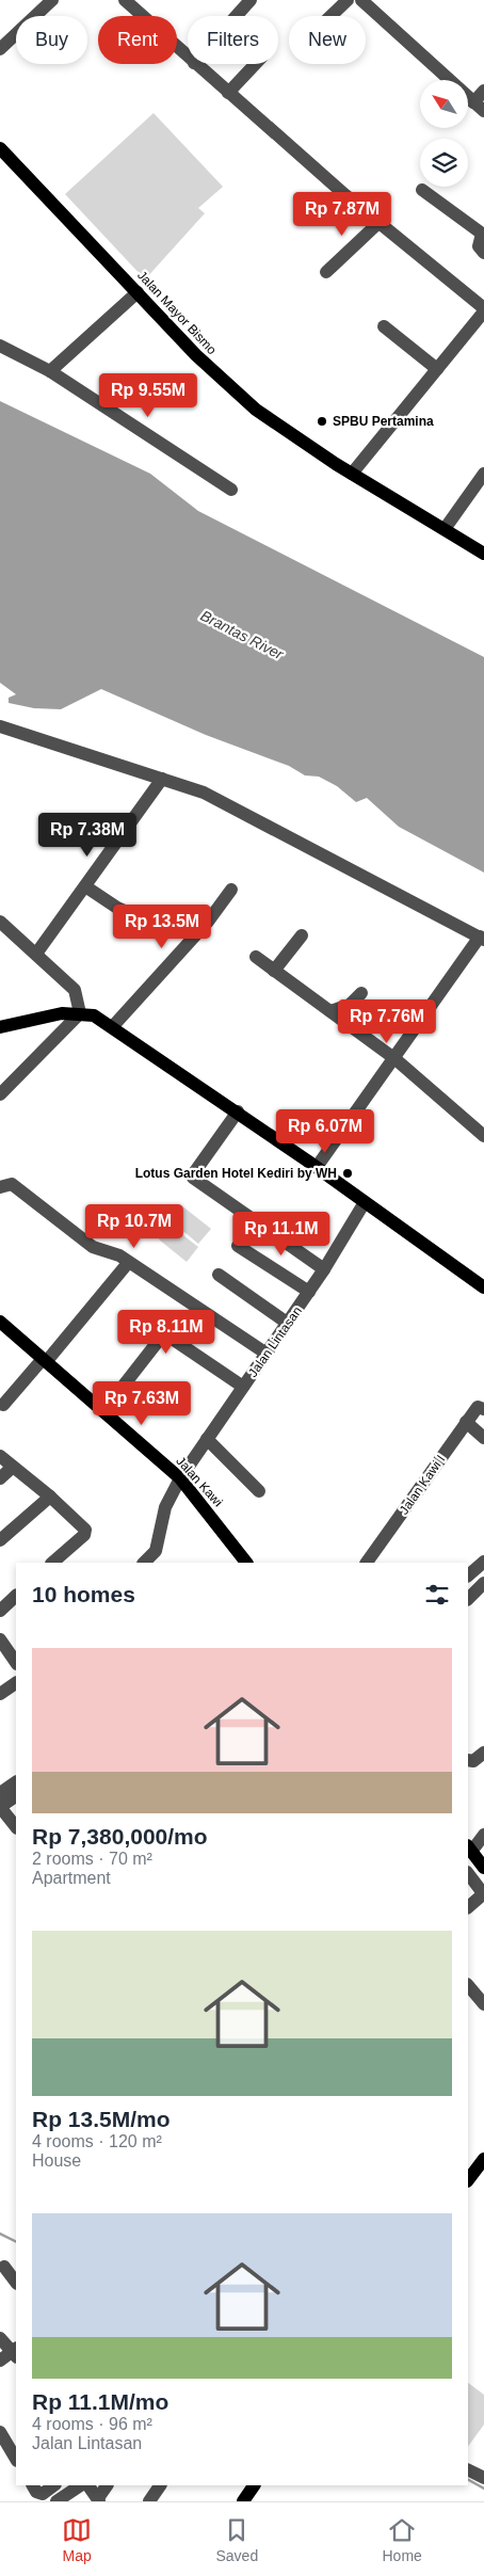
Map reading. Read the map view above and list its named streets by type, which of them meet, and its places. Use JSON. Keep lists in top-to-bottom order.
{
  "streets": {
    "main road": ["Jalan Mayor Bismo", "Jalan Kawi"],
    "street": ["Jalan Lintasan", "Jalan Kawi I"]
  },
  "crossings": [
    ["Jalan Lintasan", "Jalan Kawi"]
  ],
  "water": ["Brantas River"],
  "places": ["SPBU Pertamina", "Lotus Garden Hotel Kediri by WH"],
  "north": "top left",
  "page": {
    "chip": [
      "Buy",
      "Rent",
      "Filters",
      "New"
    ],
    "price": [
      "Rp 7.87M",
      "Rp 9.55M",
      "Rp 7.38M",
      "Rp 13.5M",
      "Rp 7.76M",
      "Rp 6.07M",
      "Rp 10.7M",
      "Rp 11.1M",
      "Rp 8.11M",
      "Rp 7.63M"
    ],
    "heading": "10 homes",
    "list": [
      {
        "name": "Rp 7,380,000/mo",
        "note": "2 rooms · 70 m² · Apartment"
      },
      {
        "name": "Rp 13.5M/mo",
        "note": "4 rooms · 120 m² · House"
      },
      {
        "name": "Rp 11.1M/mo",
        "note": "4 rooms · 96 m² · Jalan Lintasan"
      }
    ],
    "tabs": ["Map", "Saved", "Home"]
  }
}
